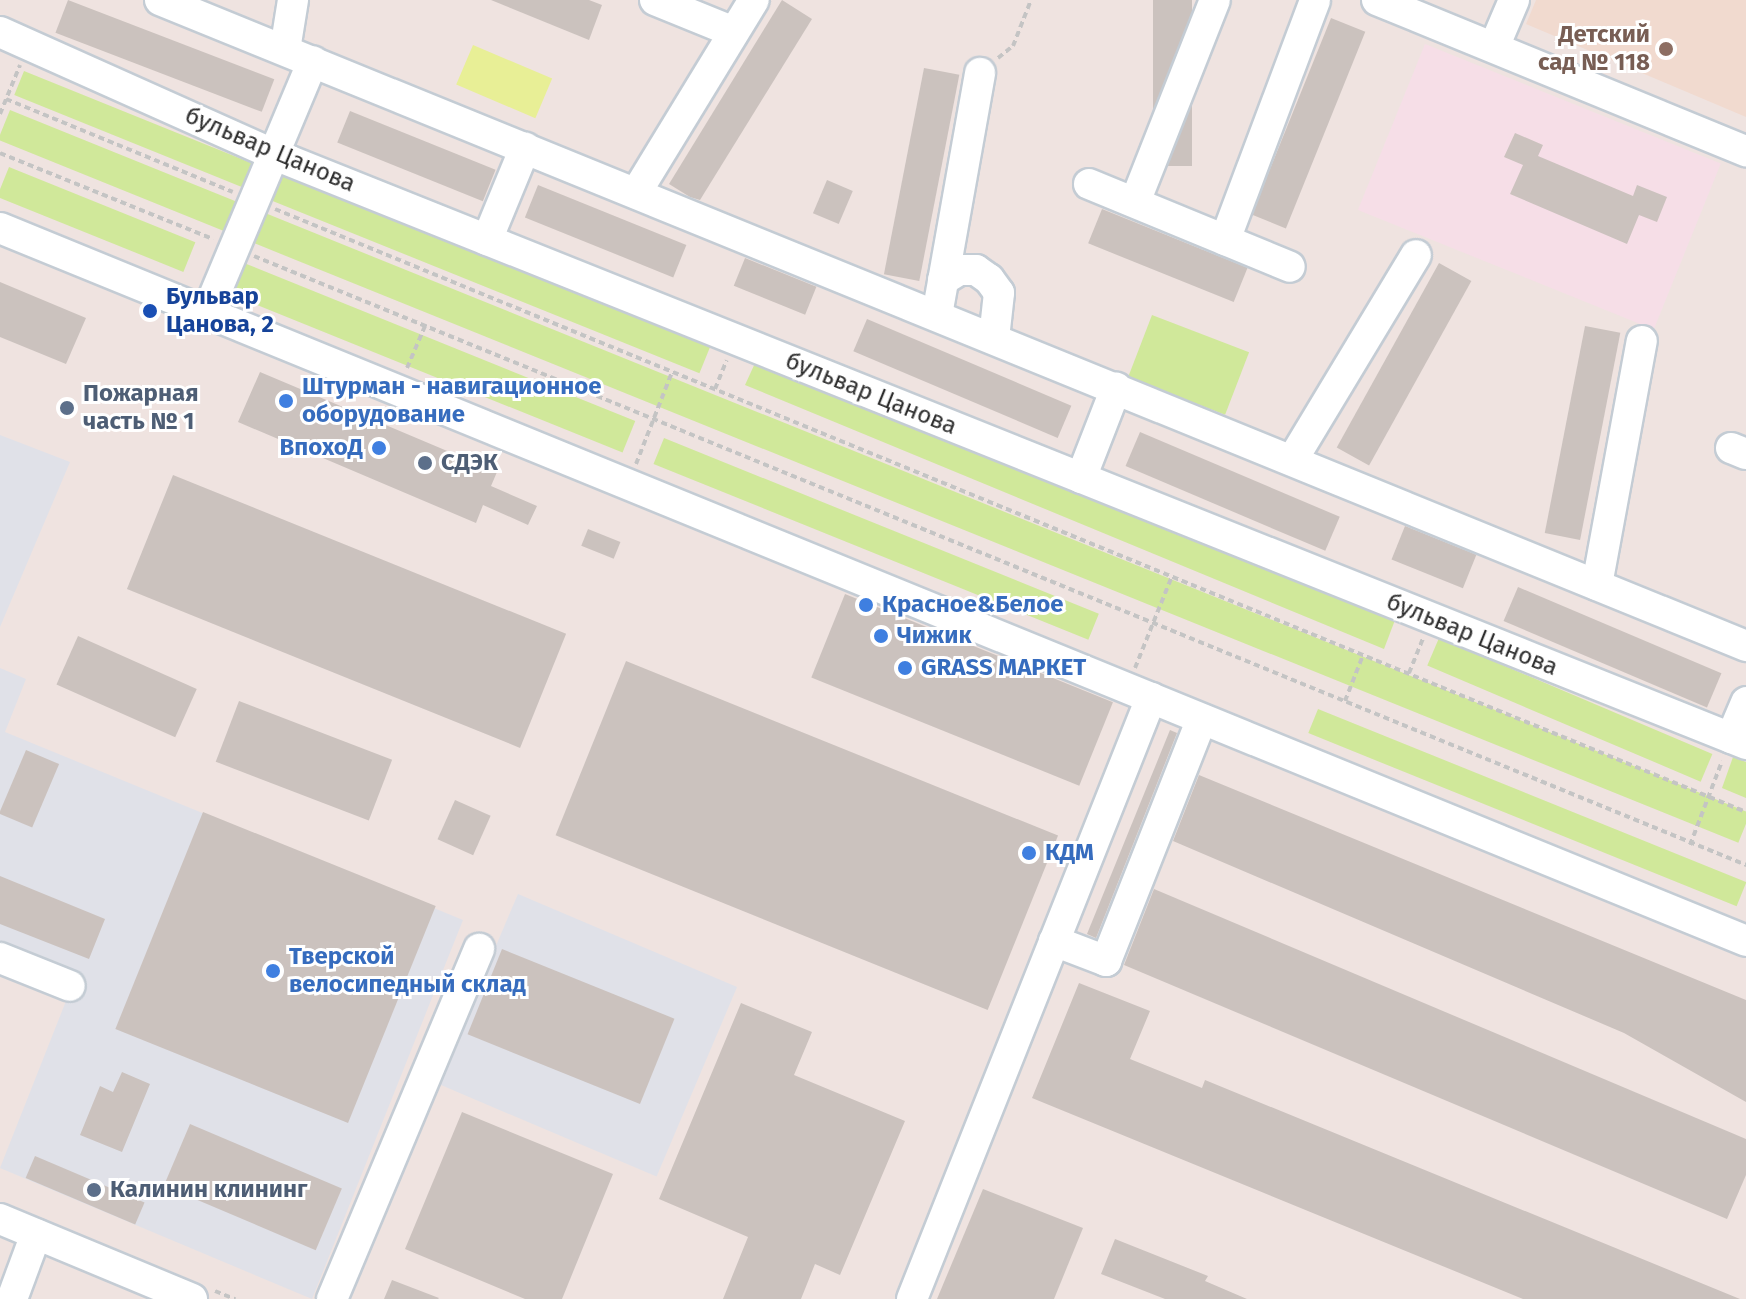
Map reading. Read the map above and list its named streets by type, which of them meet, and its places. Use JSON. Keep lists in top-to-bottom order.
{
  "streets": {
    "street": ["бульвар Цанова"]
  },
  "places": [
    "Детский сад № 118",
    "Бульвар Цанова, 2",
    "Штурман - навигационное оборудование",
    "Пожарная часть № 1",
    "ВпохоД",
    "СДЭК",
    "Красное&Белое",
    "Чижик",
    "GRASS МАРКЕТ",
    "КДМ",
    "Тверской велосипедный склад",
    "Калинин клининг"
  ]
}
